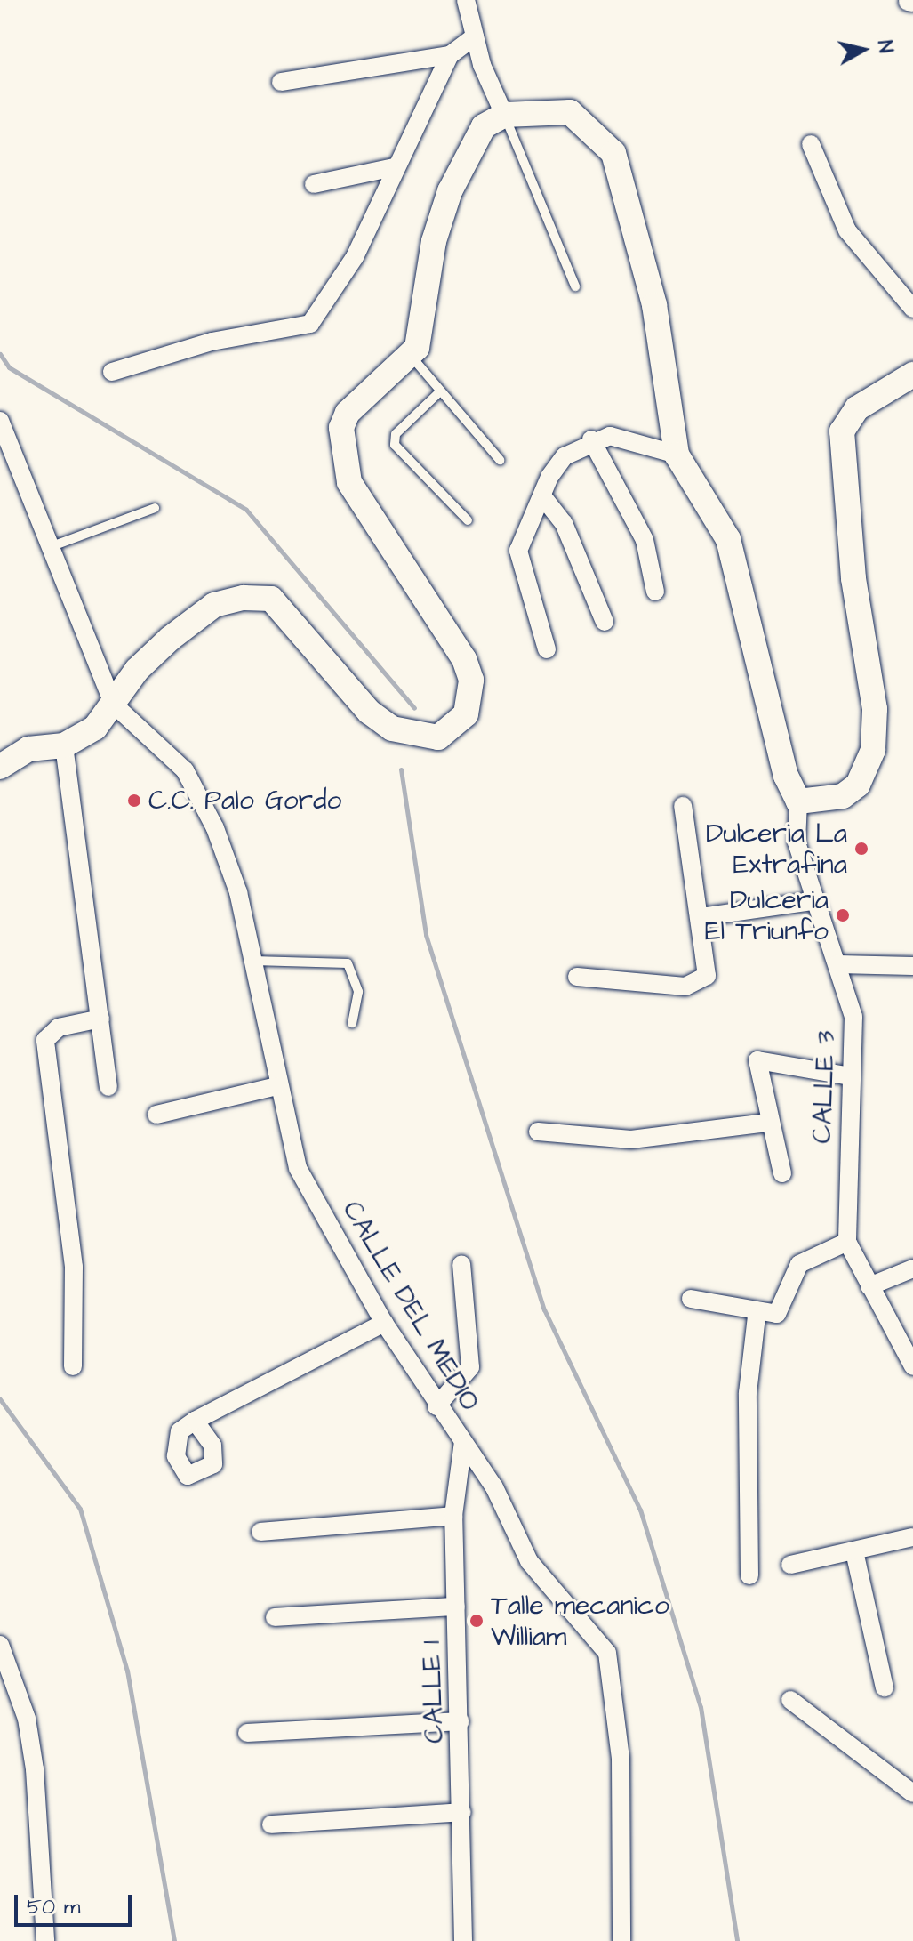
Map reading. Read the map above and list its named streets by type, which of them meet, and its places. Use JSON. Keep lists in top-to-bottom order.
{
  "streets": {
    "street": ["CALLE 3", "CALLE DEL MEDIO", "CALLE 1"]
  },
  "crossings": [
    ["CALLE DEL MEDIO", "CALLE 1"]
  ],
  "places": [
    "C.C. Palo Gordo",
    "Dulceria La Extrafina",
    "Dulceria El Triunfo",
    "Talle mecanico William"
  ],
  "scale_bar": "50 m",
  "north": "right"
}
